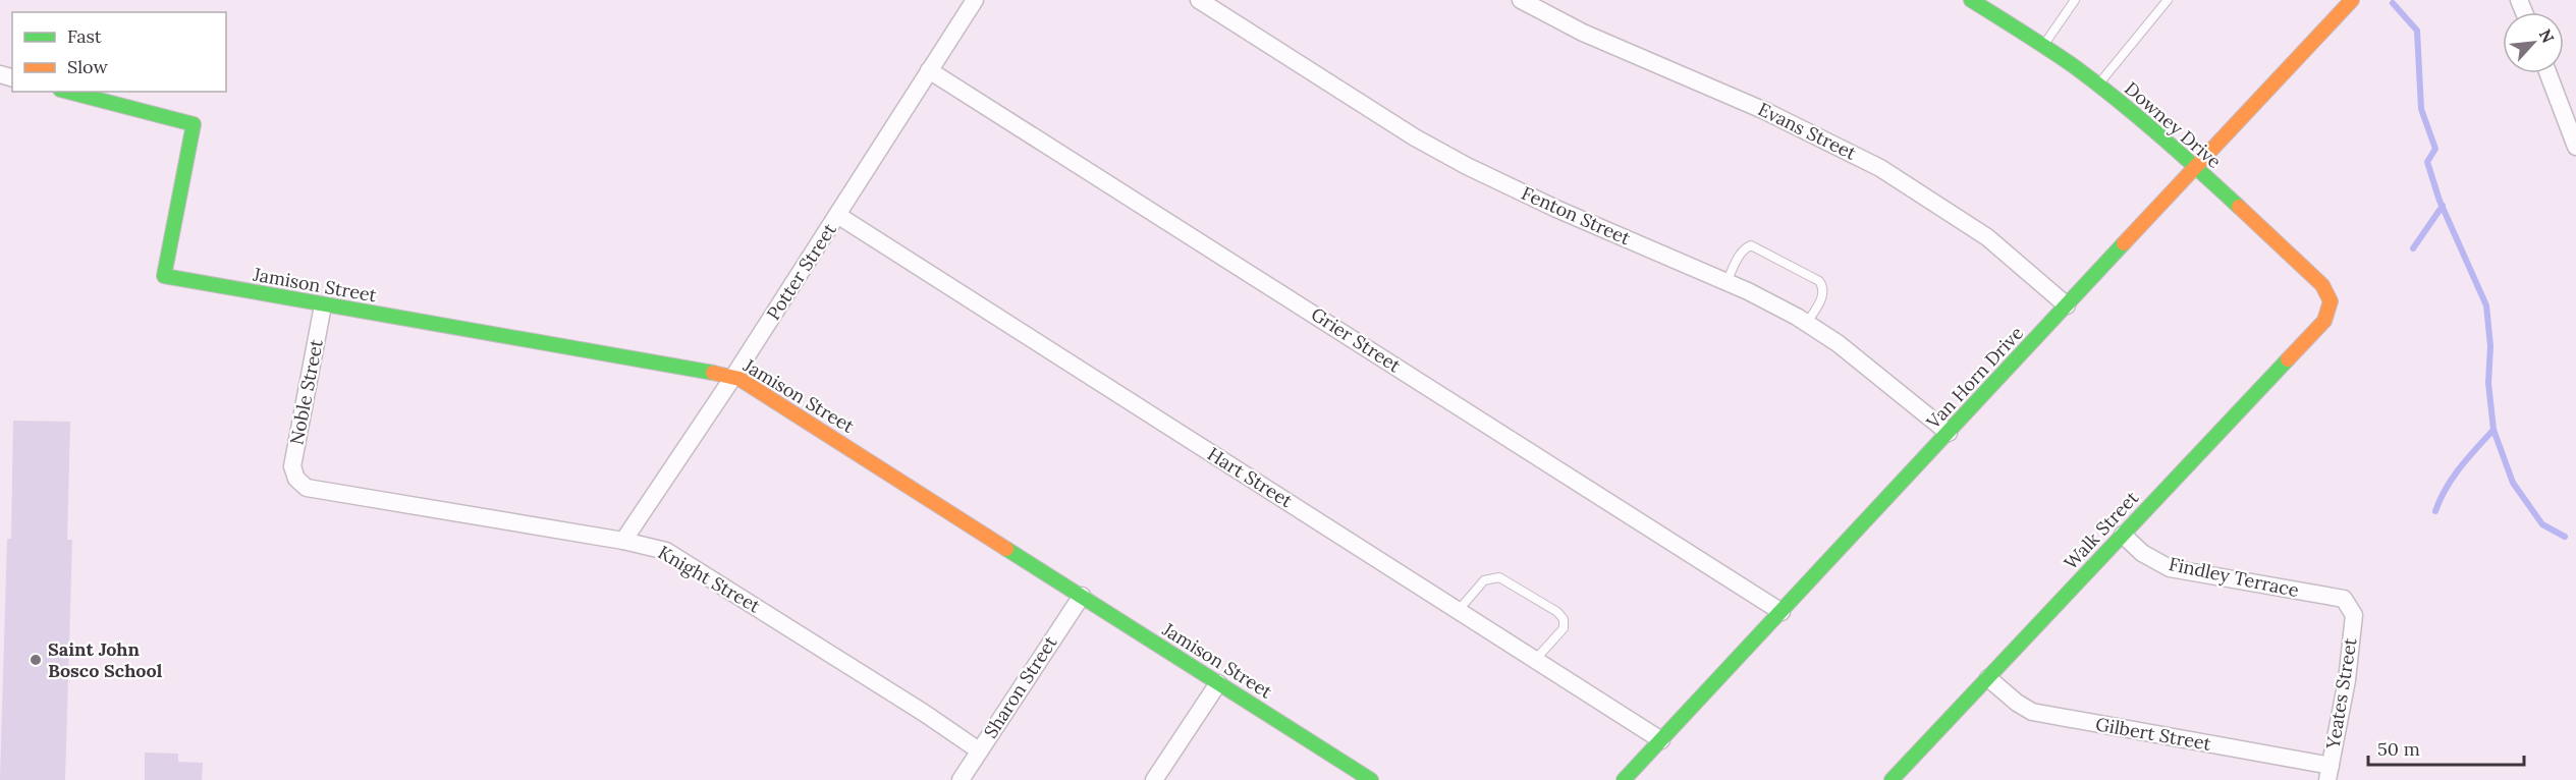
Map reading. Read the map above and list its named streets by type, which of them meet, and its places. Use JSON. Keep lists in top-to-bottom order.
{
  "streets": {
    "street": [
      "Downey Drive",
      "Evans Street",
      "Fenton Street",
      "Potter Street",
      "Jamison Street",
      "Grier Street",
      "Van Horn Drive",
      "Noble Street",
      "Hart Street",
      "Walk Street",
      "Findley Terrace",
      "Knight Street",
      "Sharon Street",
      "Yeates Street",
      "Gilbert Street"
    ]
  },
  "crossings": [
    ["Downey Drive", "Van Horn Drive"],
    ["Downey Drive", "Walk Street"],
    ["Evans Street", "Van Horn Drive"],
    ["Fenton Street", "Van Horn Drive"],
    ["Potter Street", "Jamison Street"],
    ["Potter Street", "Grier Street"],
    ["Potter Street", "Hart Street"],
    ["Potter Street", "Knight Street"],
    ["Jamison Street", "Noble Street"],
    ["Jamison Street", "Sharon Street"],
    ["Grier Street", "Van Horn Drive"],
    ["Van Horn Drive", "Hart Street"],
    ["Noble Street", "Knight Street"],
    ["Walk Street", "Findley Terrace"],
    ["Walk Street", "Gilbert Street"],
    ["Findley Terrace", "Yeates Street"],
    ["Knight Street", "Sharon Street"],
    ["Yeates Street", "Gilbert Street"]
  ],
  "places": ["Saint John Bosco School"],
  "legend": ["Fast", "Slow"],
  "scale_bar": "50 m",
  "north": "top right"
}
